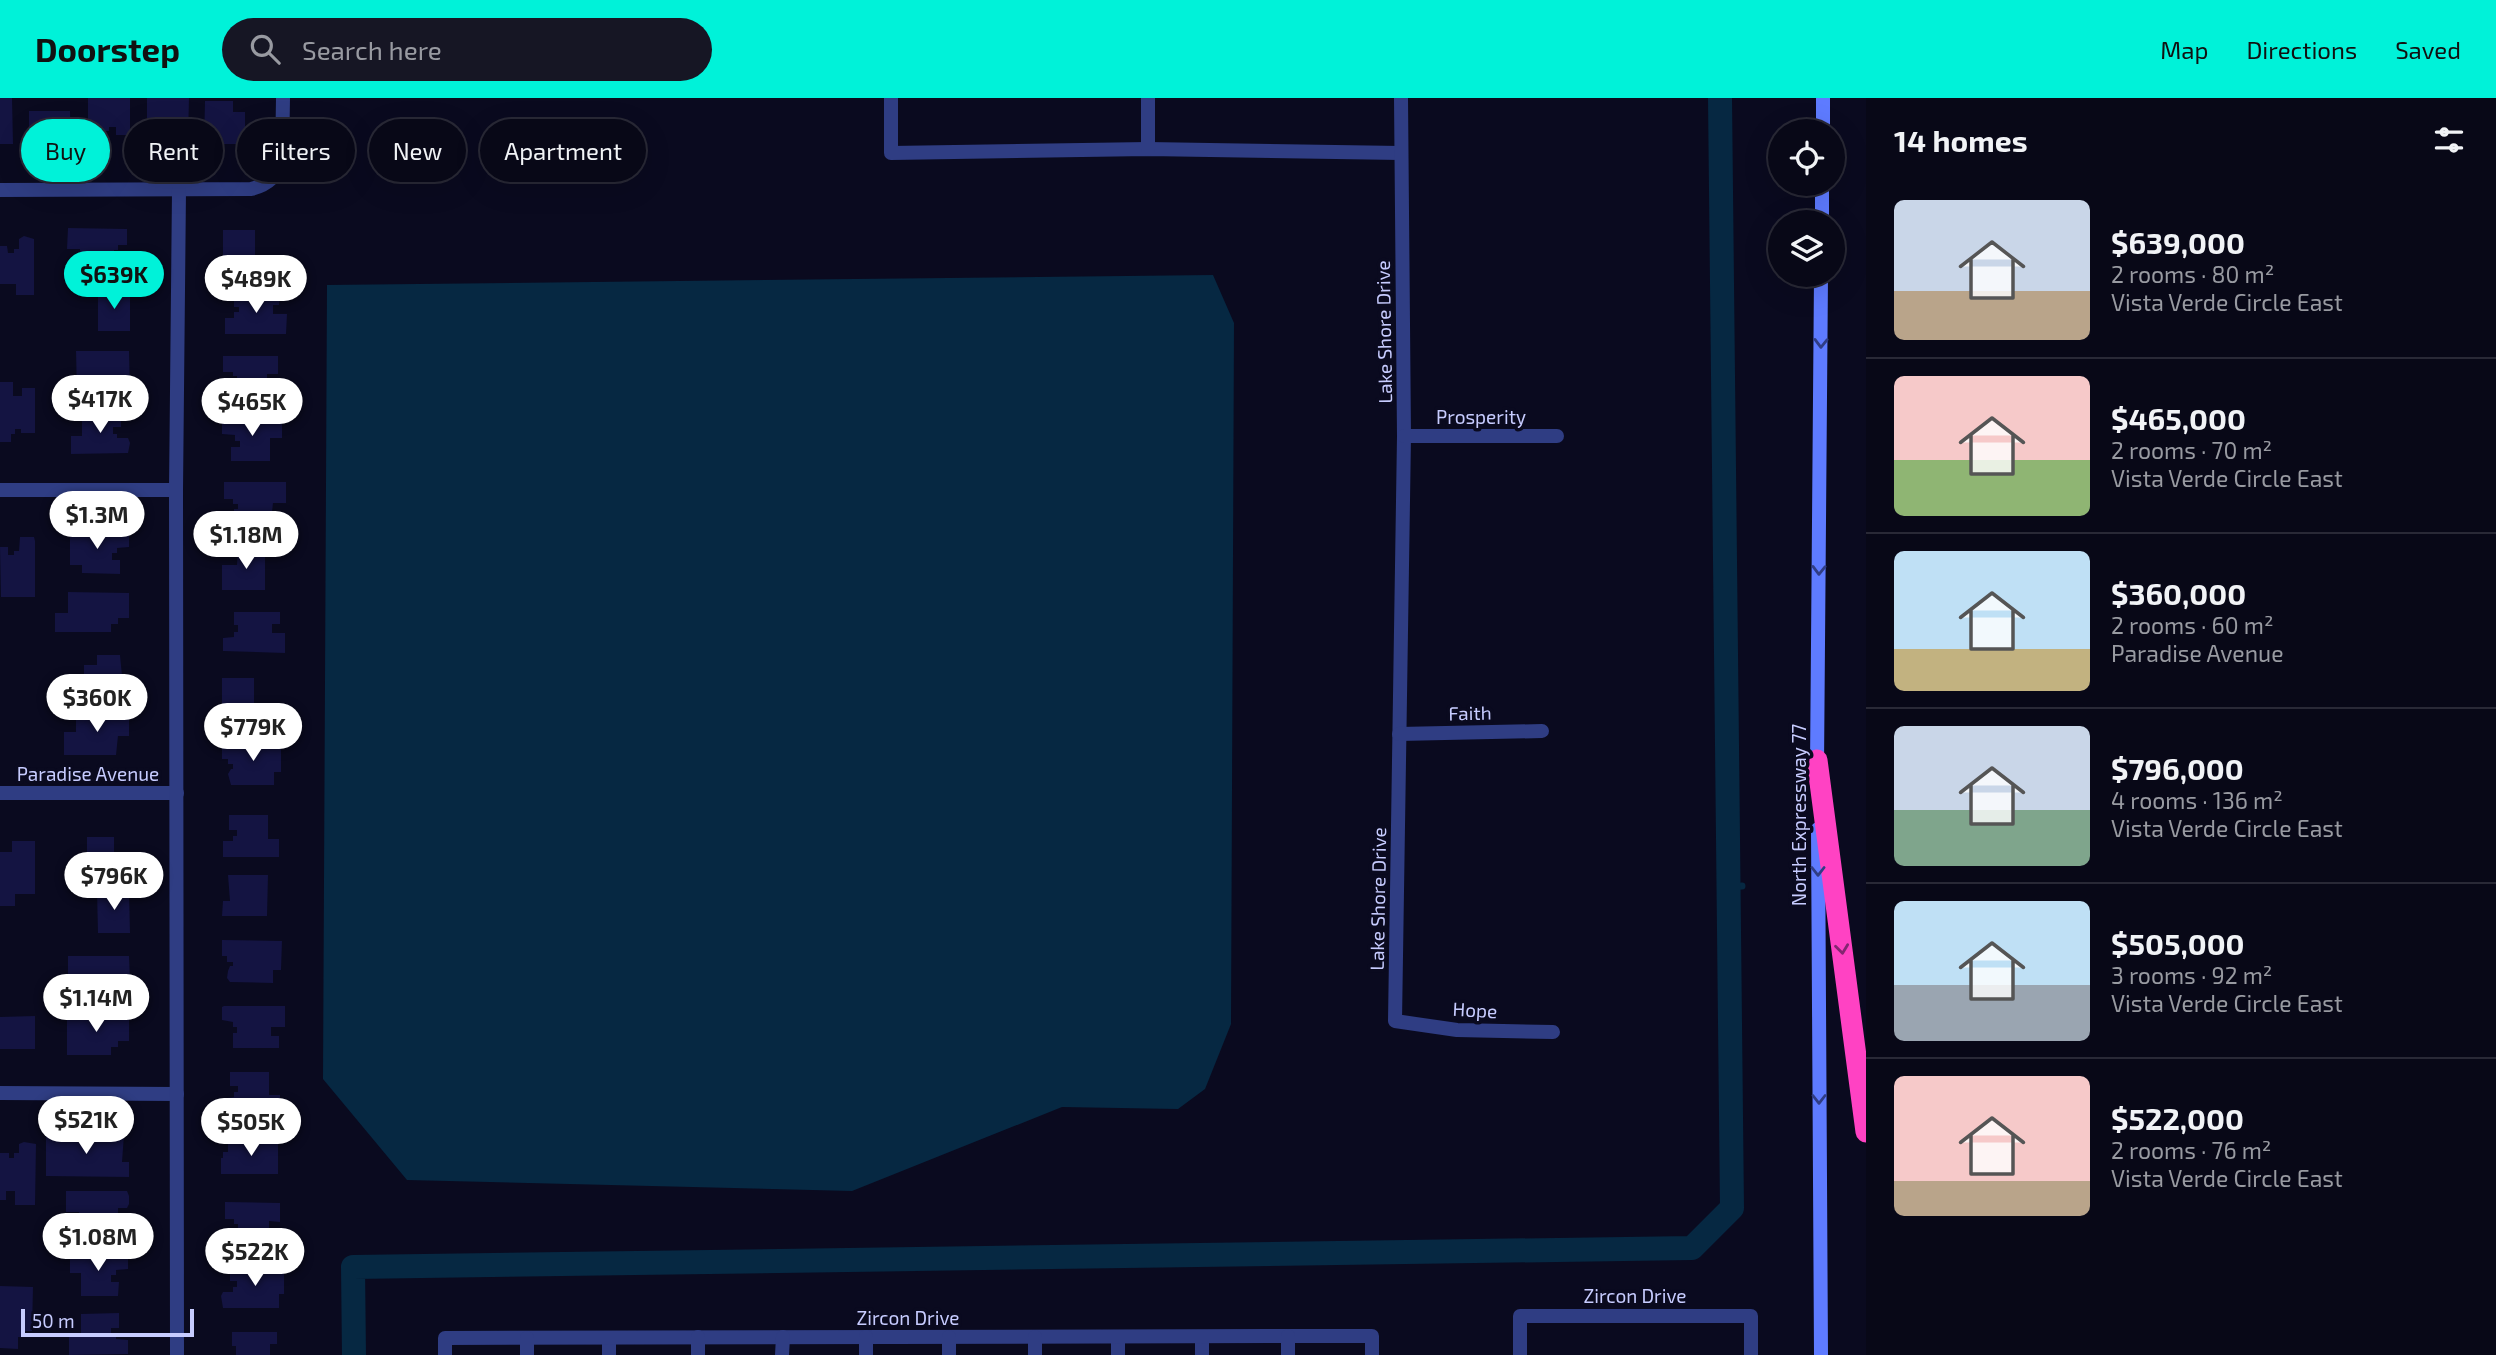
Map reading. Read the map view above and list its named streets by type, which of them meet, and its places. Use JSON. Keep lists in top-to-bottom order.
{
  "streets": {
    "main road": ["North Expressway 77"],
    "street": [
      "Lake Shore Drive",
      "Prosperity",
      "Faith",
      "Paradise Avenue",
      "Hope",
      "Zircon Drive"
    ]
  },
  "crossings": [
    ["Lake Shore Drive", "Prosperity"],
    ["Lake Shore Drive", "Faith"],
    ["Lake Shore Drive", "Hope"]
  ],
  "one_way": ["North Expressway 77"],
  "scale_bar": "50 m",
  "page": {
    "header": "Doorstep",
    "search": "Search here",
    "nav": ["Map", "Directions", "Saved"],
    "heading": "14 homes",
    "chip": [
      "Buy",
      "Rent",
      "Filters",
      "New",
      "Apartment"
    ],
    "list": [
      {
        "name": "$639,000",
        "note": "2 rooms · 80 m² · Vista Verde Circle East"
      },
      {
        "name": "$465,000",
        "note": "2 rooms · 70 m² · Vista Verde Circle East"
      },
      {
        "name": "$360,000",
        "note": "2 rooms · 60 m² · Paradise Avenue"
      },
      {
        "name": "$796,000",
        "note": "4 rooms · 136 m² · Vista Verde Circle East"
      },
      {
        "name": "$505,000",
        "note": "3 rooms · 92 m² · Vista Verde Circle East"
      },
      {
        "name": "$522,000",
        "note": "2 rooms · 76 m² · Vista Verde Circle East"
      }
    ],
    "price": [
      "$639K",
      "$489K",
      "$417K",
      "$465K",
      "$1.3M",
      "$1.18M",
      "$360K",
      "$779K",
      "$796K",
      "$1.14M",
      "$521K",
      "$505K",
      "$1.08M",
      "$522K"
    ],
    "scale": "50 m"
  }
}
